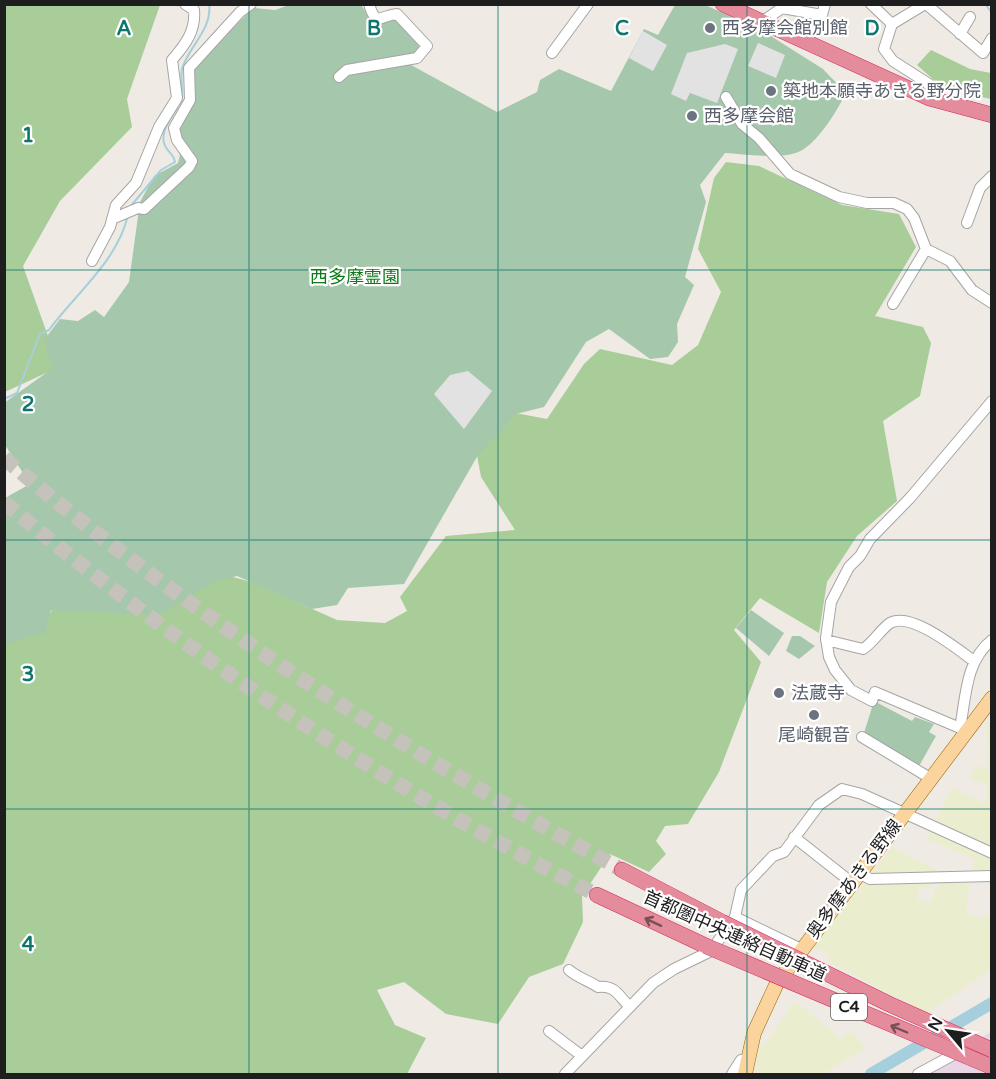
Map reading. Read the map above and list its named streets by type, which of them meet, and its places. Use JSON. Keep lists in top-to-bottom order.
{
  "streets": {
    "highway": ["首都圏中央連絡自動車道", "C4"],
    "main road": ["奥多摩あきる野線"]
  },
  "parks": ["西多摩霊園"],
  "places": [
    "西多摩会館別館",
    "築地本願寺あきる野分院",
    "西多摩会館",
    "法蔵寺",
    "尾崎観音"
  ],
  "north": "top left",
  "grid": {
    "columns": [
      "A",
      "B",
      "C",
      "D"
    ],
    "rows": [
      "1",
      "2",
      "3",
      "4"
    ]
  }
}
